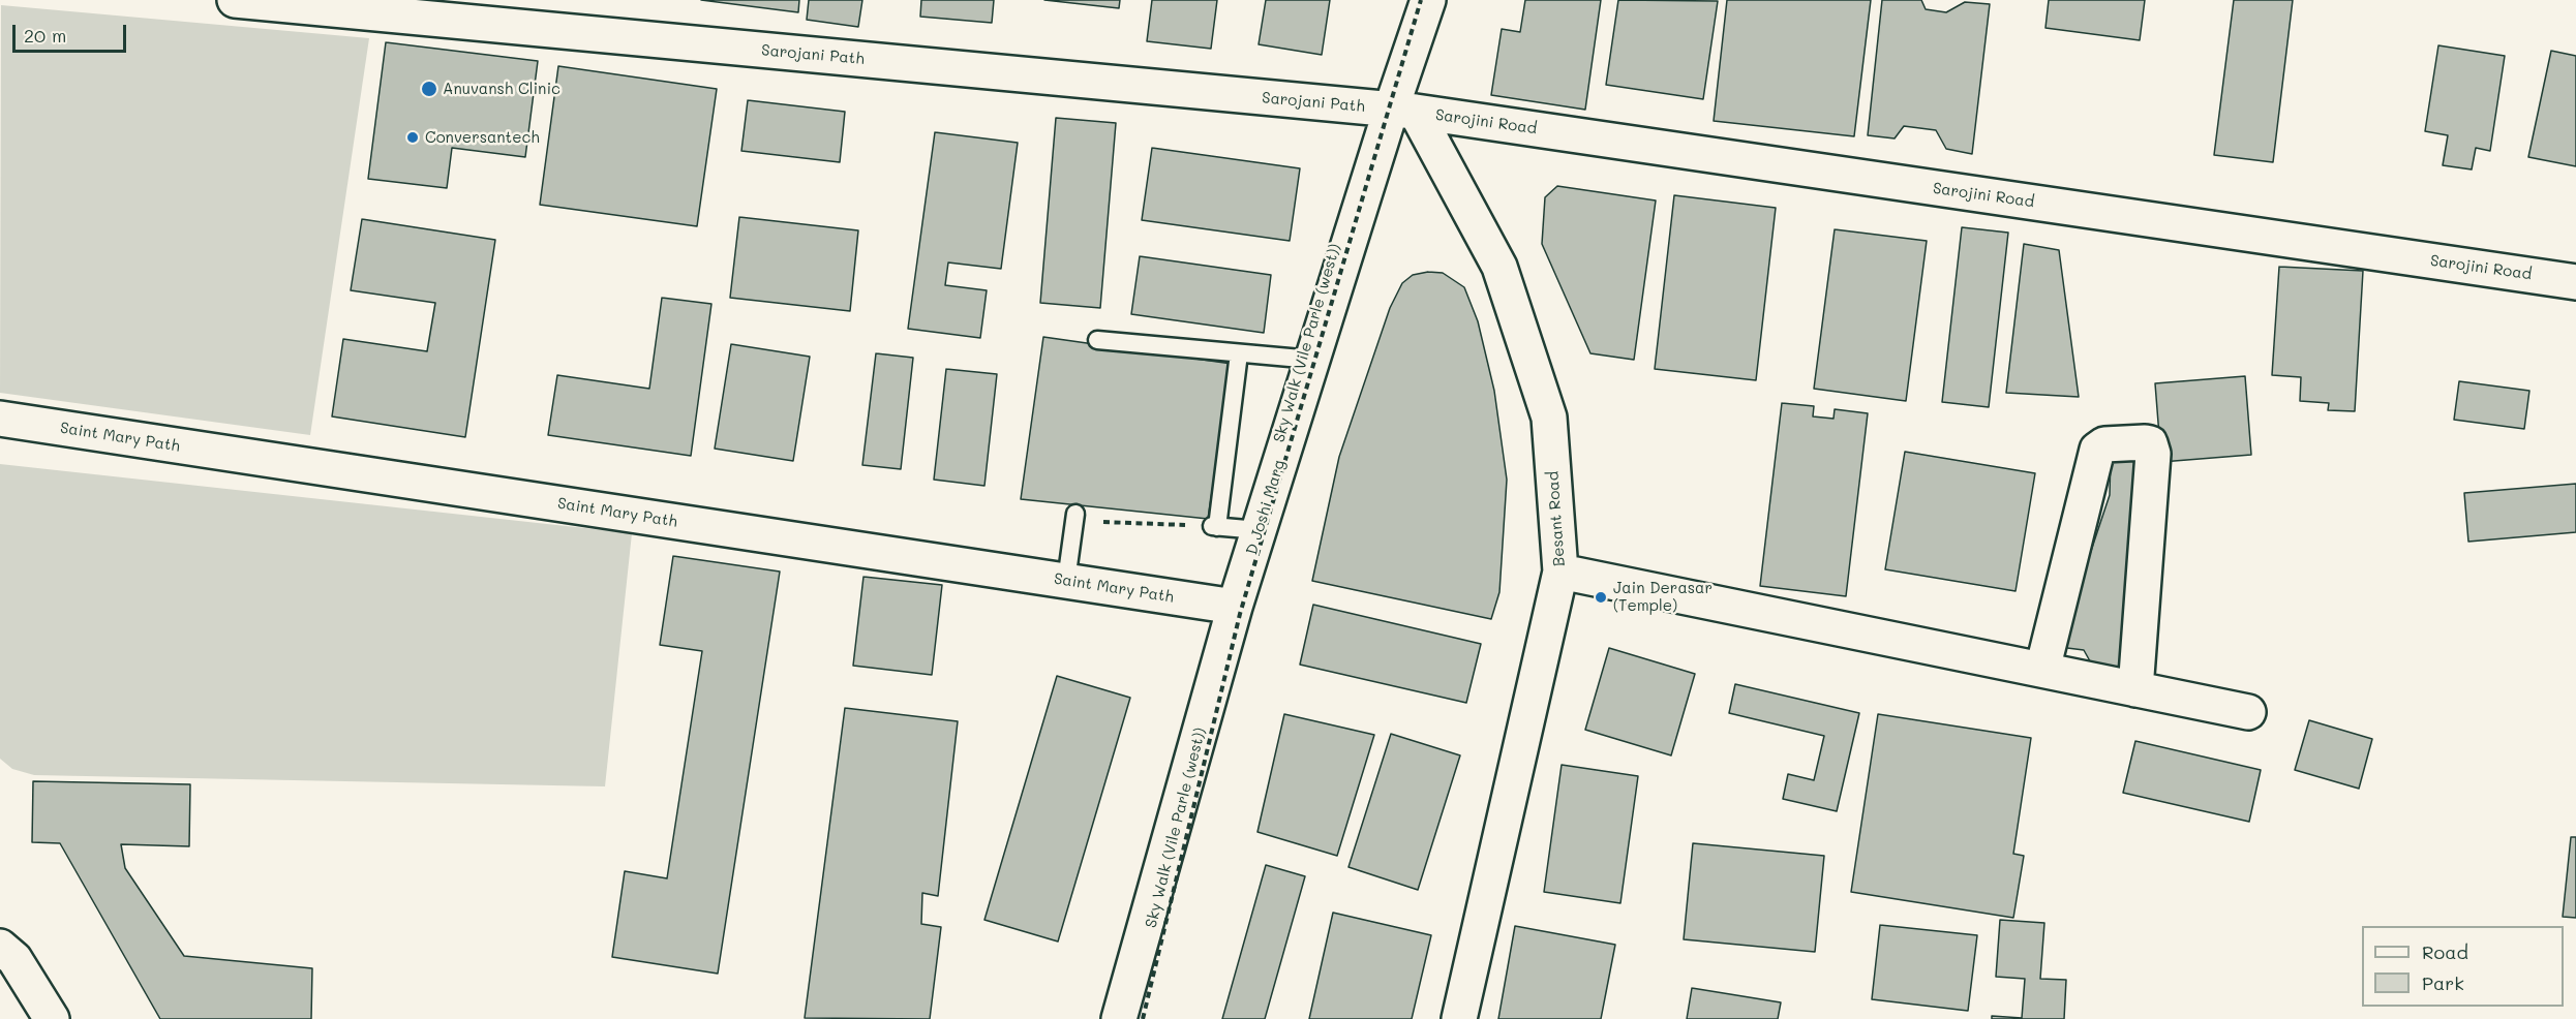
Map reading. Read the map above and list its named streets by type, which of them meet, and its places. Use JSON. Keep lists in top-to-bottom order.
{
  "streets": {
    "street": [
      "Sarojani Path",
      "Sarojini Road",
      "Saint Mary Path",
      "D Joshi Marg",
      "Besant Road"
    ],
    "path": ["Sky Walk (Vile Parle (west))"]
  },
  "crossings": [
    ["Sarojani Path", "Sarojini Road"],
    ["Sarojani Path", "D Joshi Marg"],
    ["Sarojani Path", "Besant Road"],
    ["Sarojini Road", "D Joshi Marg"],
    ["Sarojini Road", "Besant Road"],
    ["Saint Mary Path", "D Joshi Marg"],
    ["D Joshi Marg", "Besant Road"]
  ],
  "places": ["Anuvansh Clinic", "Conversantech", "Jain Derasar (Temple)"],
  "legend": ["Road", "Park"],
  "scale_bar": "20 m"
}
